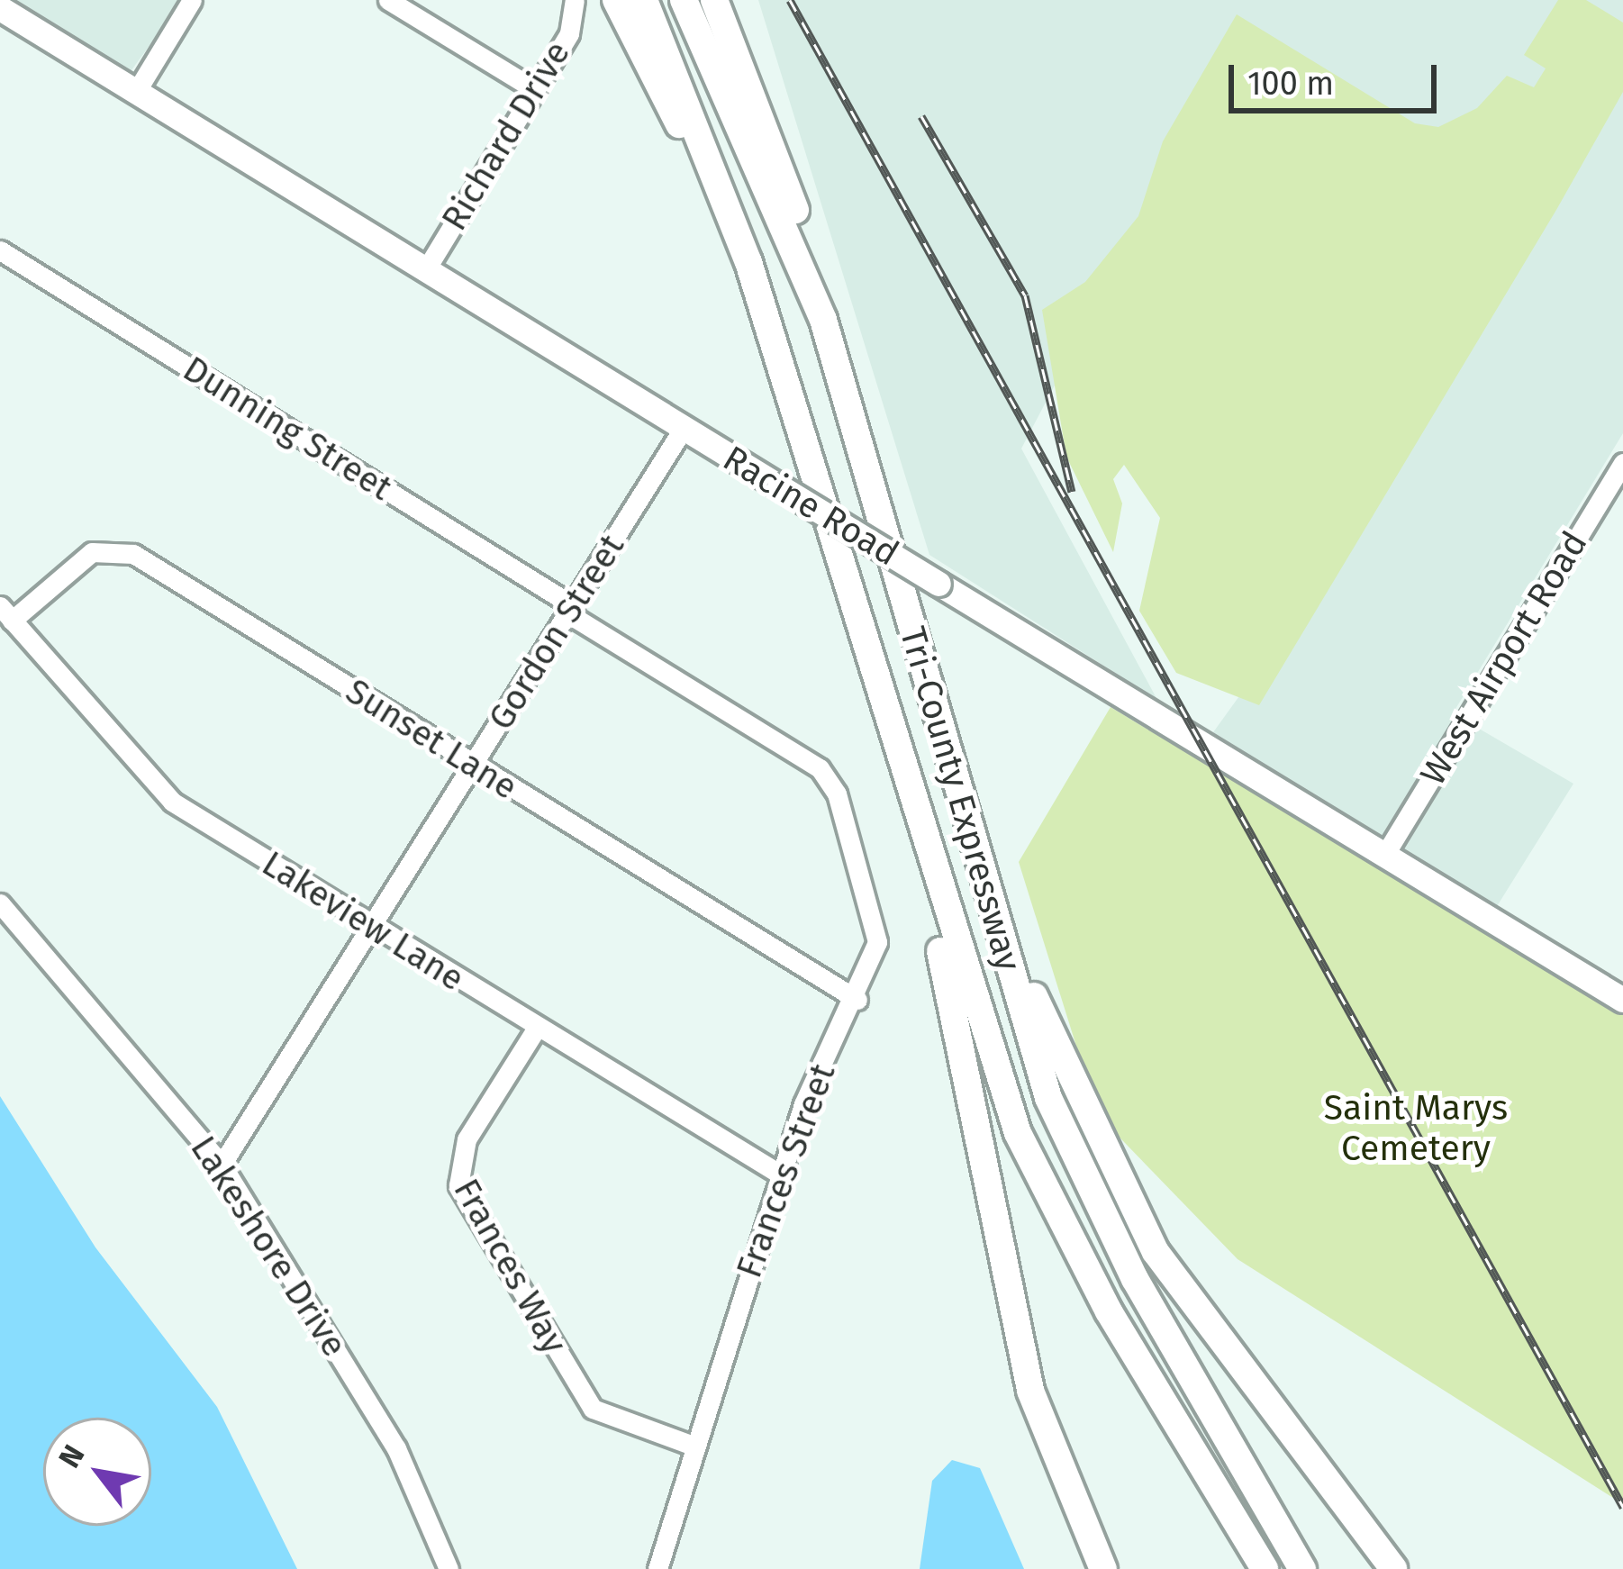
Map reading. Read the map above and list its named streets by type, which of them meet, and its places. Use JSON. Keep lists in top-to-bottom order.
{
  "streets": {
    "highway": ["Tri-County Expressway"],
    "main road": ["Racine Road"],
    "street": [
      "Richard Drive",
      "Dunning Street",
      "Gordon Street",
      "West Airport Road",
      "Sunset Lane",
      "Lakeview Lane",
      "Frances Street",
      "Lakeshore Drive",
      "Frances Way"
    ]
  },
  "crossings": [
    ["Richard Drive", "Racine Road"],
    ["Dunning Street", "Gordon Street"],
    ["Dunning Street", "Frances Street"],
    ["Racine Road", "Gordon Street"],
    ["Racine Road", "West Airport Road"],
    ["Gordon Street", "Sunset Lane"],
    ["Gordon Street", "Lakeview Lane"],
    ["Gordon Street", "Lakeshore Drive"],
    ["Sunset Lane", "Lakeview Lane"],
    ["Sunset Lane", "Frances Street"],
    ["Lakeview Lane", "Frances Street"],
    ["Lakeview Lane", "Frances Way"],
    ["Frances Street", "Frances Way"]
  ],
  "parks": ["Saint Marys Cemetery"],
  "scale_bar": "100 m",
  "north": "top left"
}
